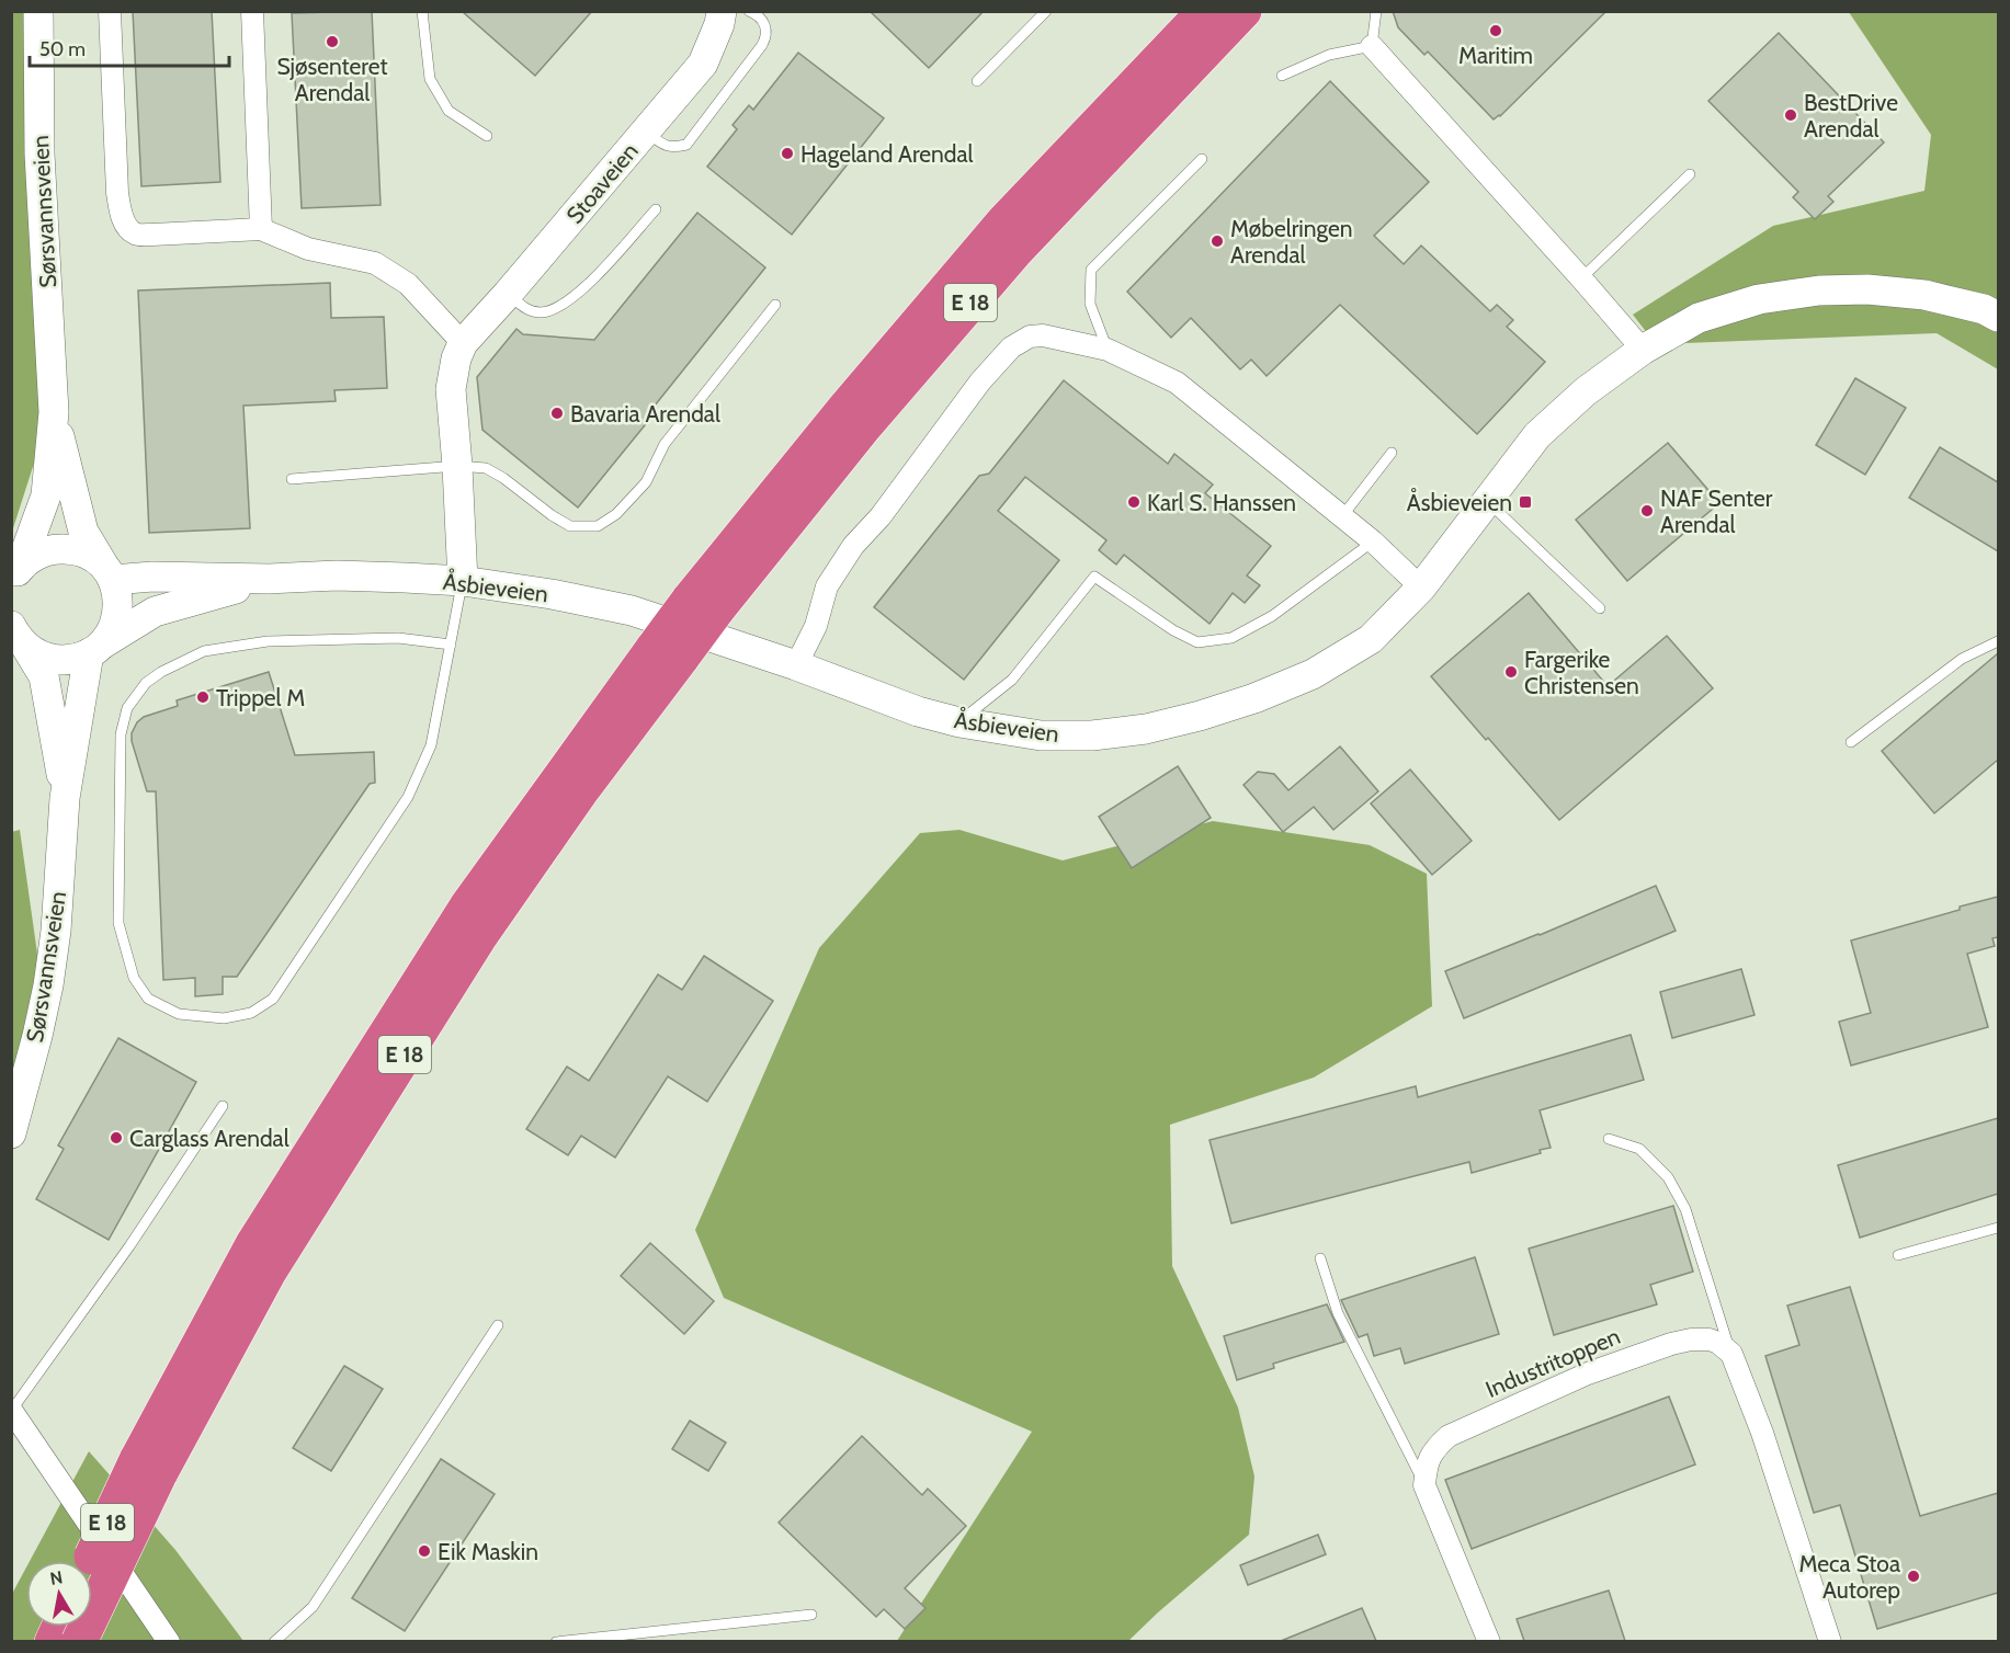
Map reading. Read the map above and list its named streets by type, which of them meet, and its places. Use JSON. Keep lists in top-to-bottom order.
{
  "streets": {
    "highway": ["E 18"],
    "street": [
      "Stoaveien",
      "Sørsvannsveien",
      "Åsbieveien",
      "Industritoppen"
    ]
  },
  "crossings": [
    ["Stoaveien", "Åsbieveien"],
    ["Sørsvannsveien", "Åsbieveien"]
  ],
  "places": {
    "other": [
      "Maritim",
      "Sjøsenteret Arendal",
      "BestDrive Arendal",
      "Hageland Arendal",
      "Møbelringen Arendal",
      "Bavaria Arendal",
      "Karl S. Hanssen",
      "NAF Senter Arendal",
      "Fargerike Christensen",
      "Trippel M",
      "Carglass Arendal",
      "Eik Maskin",
      "Meca Stoa Autorep"
    ],
    "transit": ["Åsbieveien"]
  },
  "scale_bar": "50 m",
  "north": "top"
}
